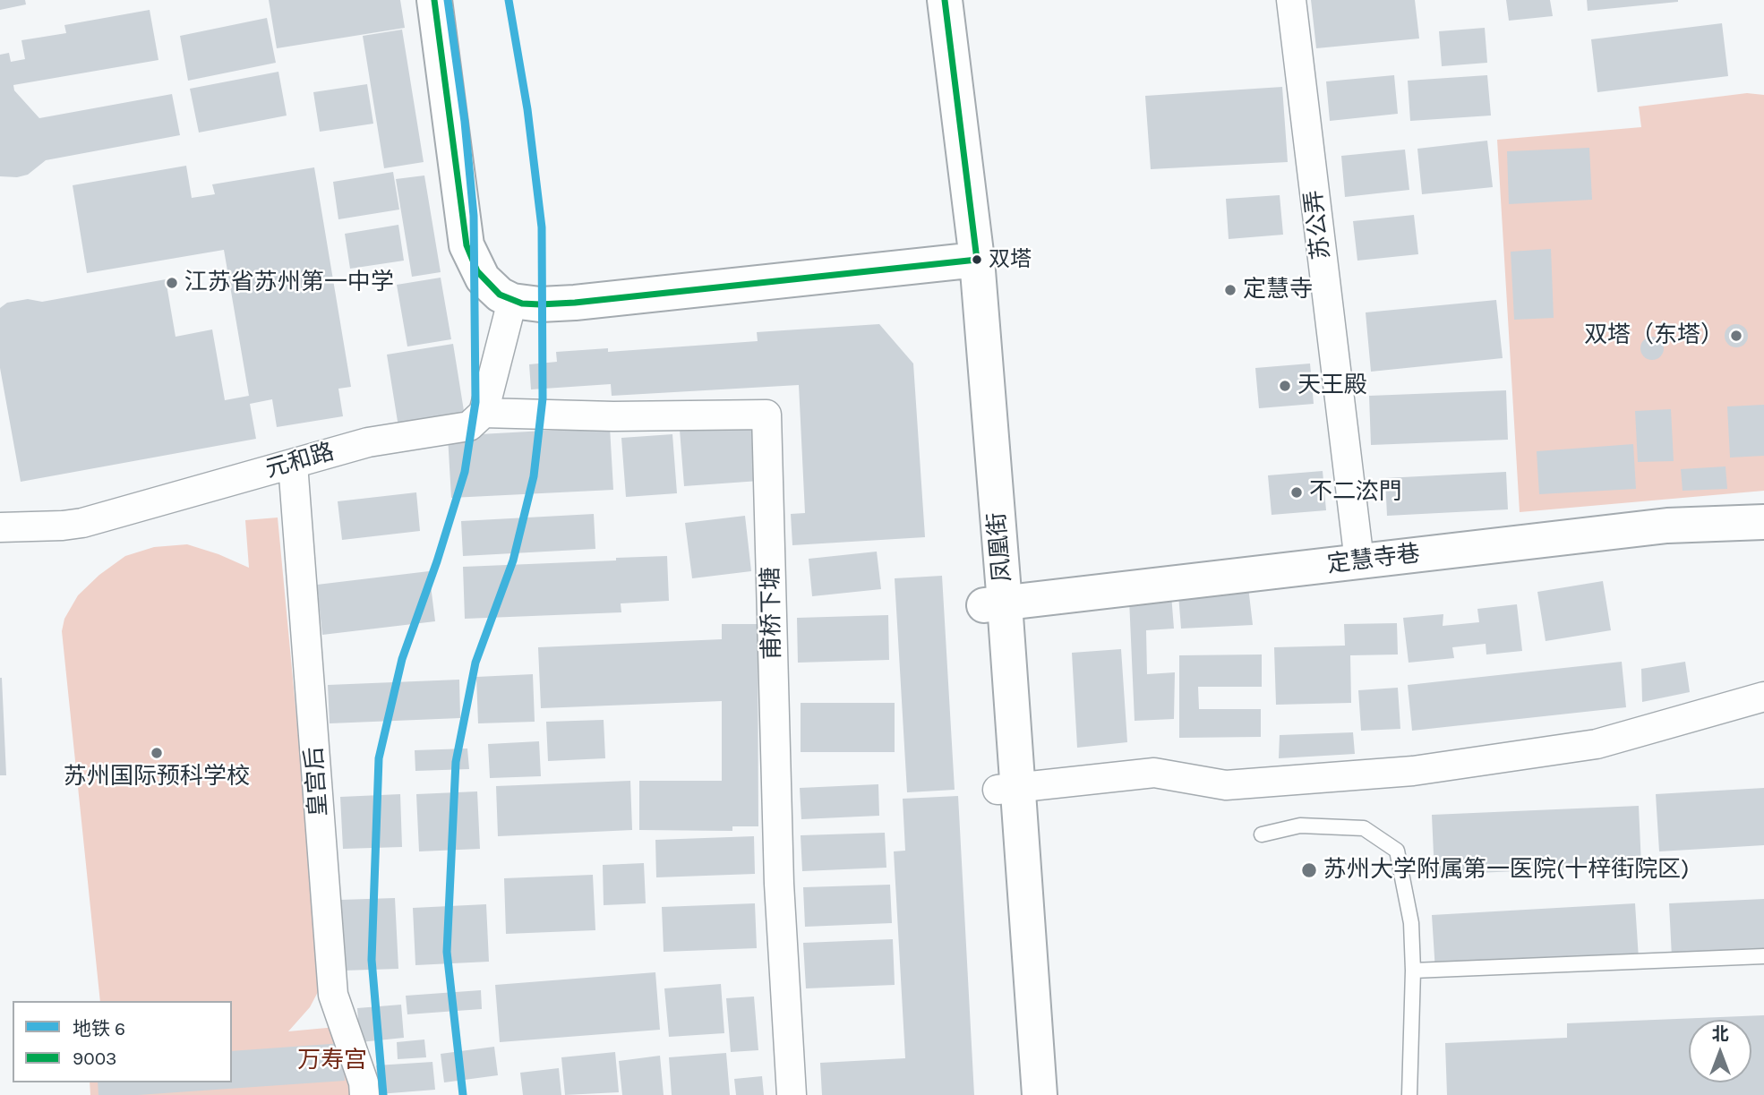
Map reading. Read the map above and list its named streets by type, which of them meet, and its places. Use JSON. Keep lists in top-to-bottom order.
{
  "streets": {
    "main road": ["凤凰街", "定慧寺巷"],
    "street": [
      "苏公弄",
      "元和路",
      "甫桥下塘",
      "皇宫后"
    ]
  },
  "crossings": [
    ["苏公弄", "定慧寺巷"],
    ["元和路", "甫桥下塘"],
    ["元和路", "皇宫后"],
    ["凤凰街", "定慧寺巷"]
  ],
  "parks": ["万寿宫"],
  "places": [
    "双塔",
    "江苏省苏州第一中学",
    "定慧寺",
    "双塔（东塔）",
    "天王殿",
    "不二㳒門",
    "苏州国际预科学校",
    "苏州大学附属第一医院(十梓街院区)"
  ],
  "lines": ["metro line 6", "transit line 9003"],
  "legend": ["地铁 6", "9003"],
  "north": "top"
}
